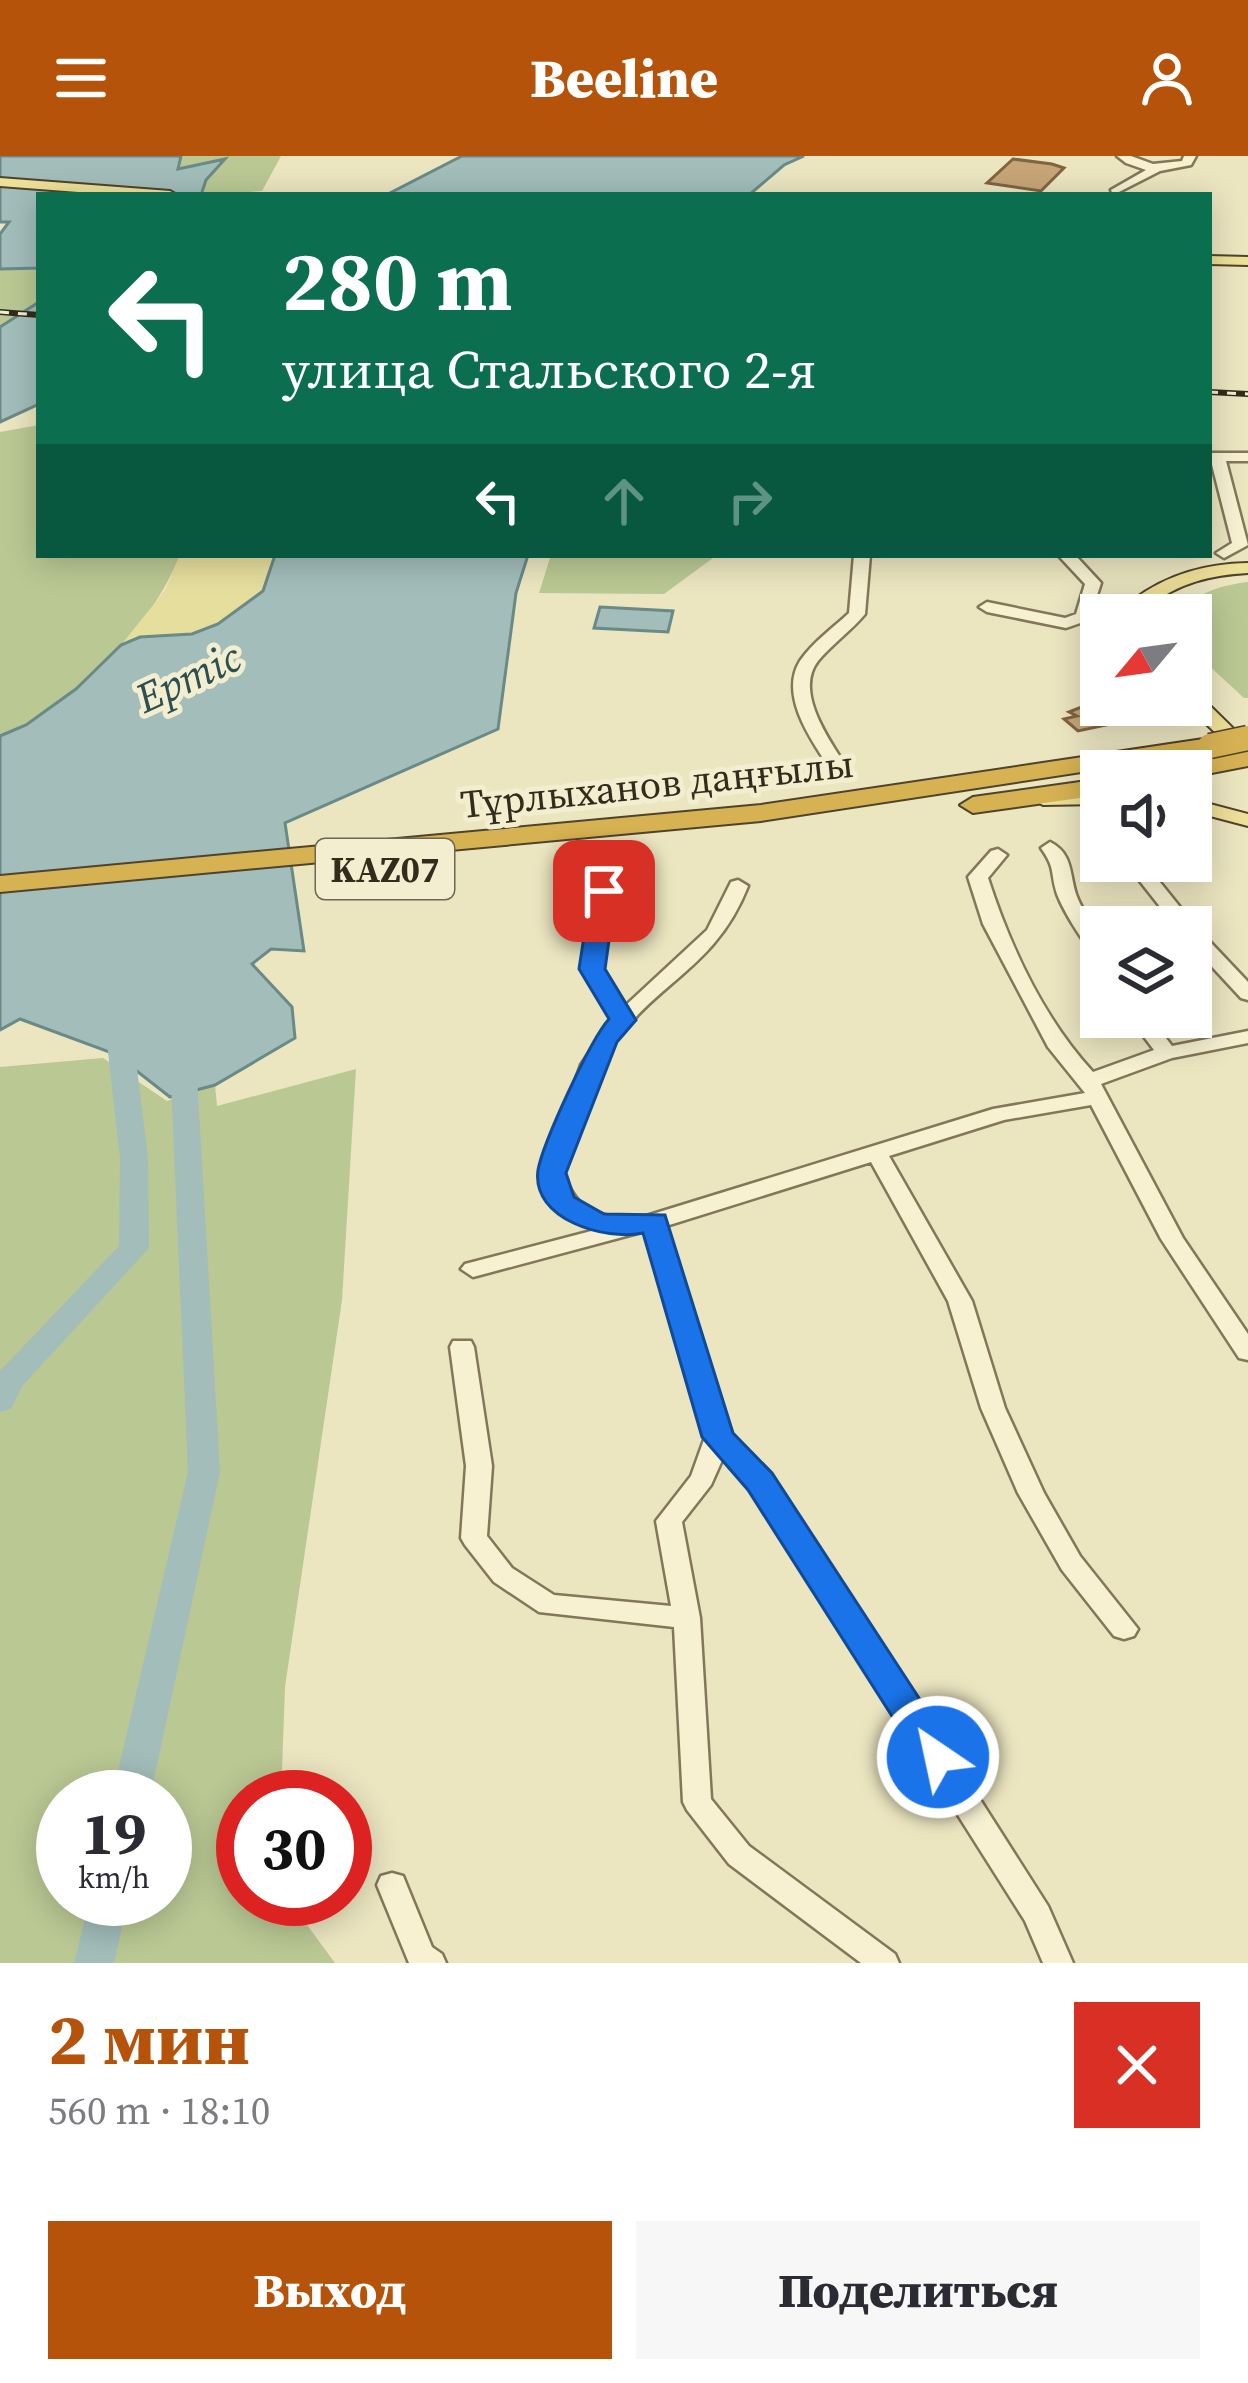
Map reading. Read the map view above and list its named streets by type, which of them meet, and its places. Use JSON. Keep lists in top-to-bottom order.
{
  "streets": {
    "highway": ["Тұрлыханов даңғылы", "KAZ07"]
  },
  "water": ["Ертіс"],
  "north": "bottom left",
  "page": {
    "header": "Beeline",
    "turn": ["280 m", "улица Стальского 2-я"],
    "speed": "19 km/h",
    "limit": "30",
    "heading": ["2 мин", "560 m · 18:10"],
    "buttons": ["Выход", "Поделиться"]
  }
}
